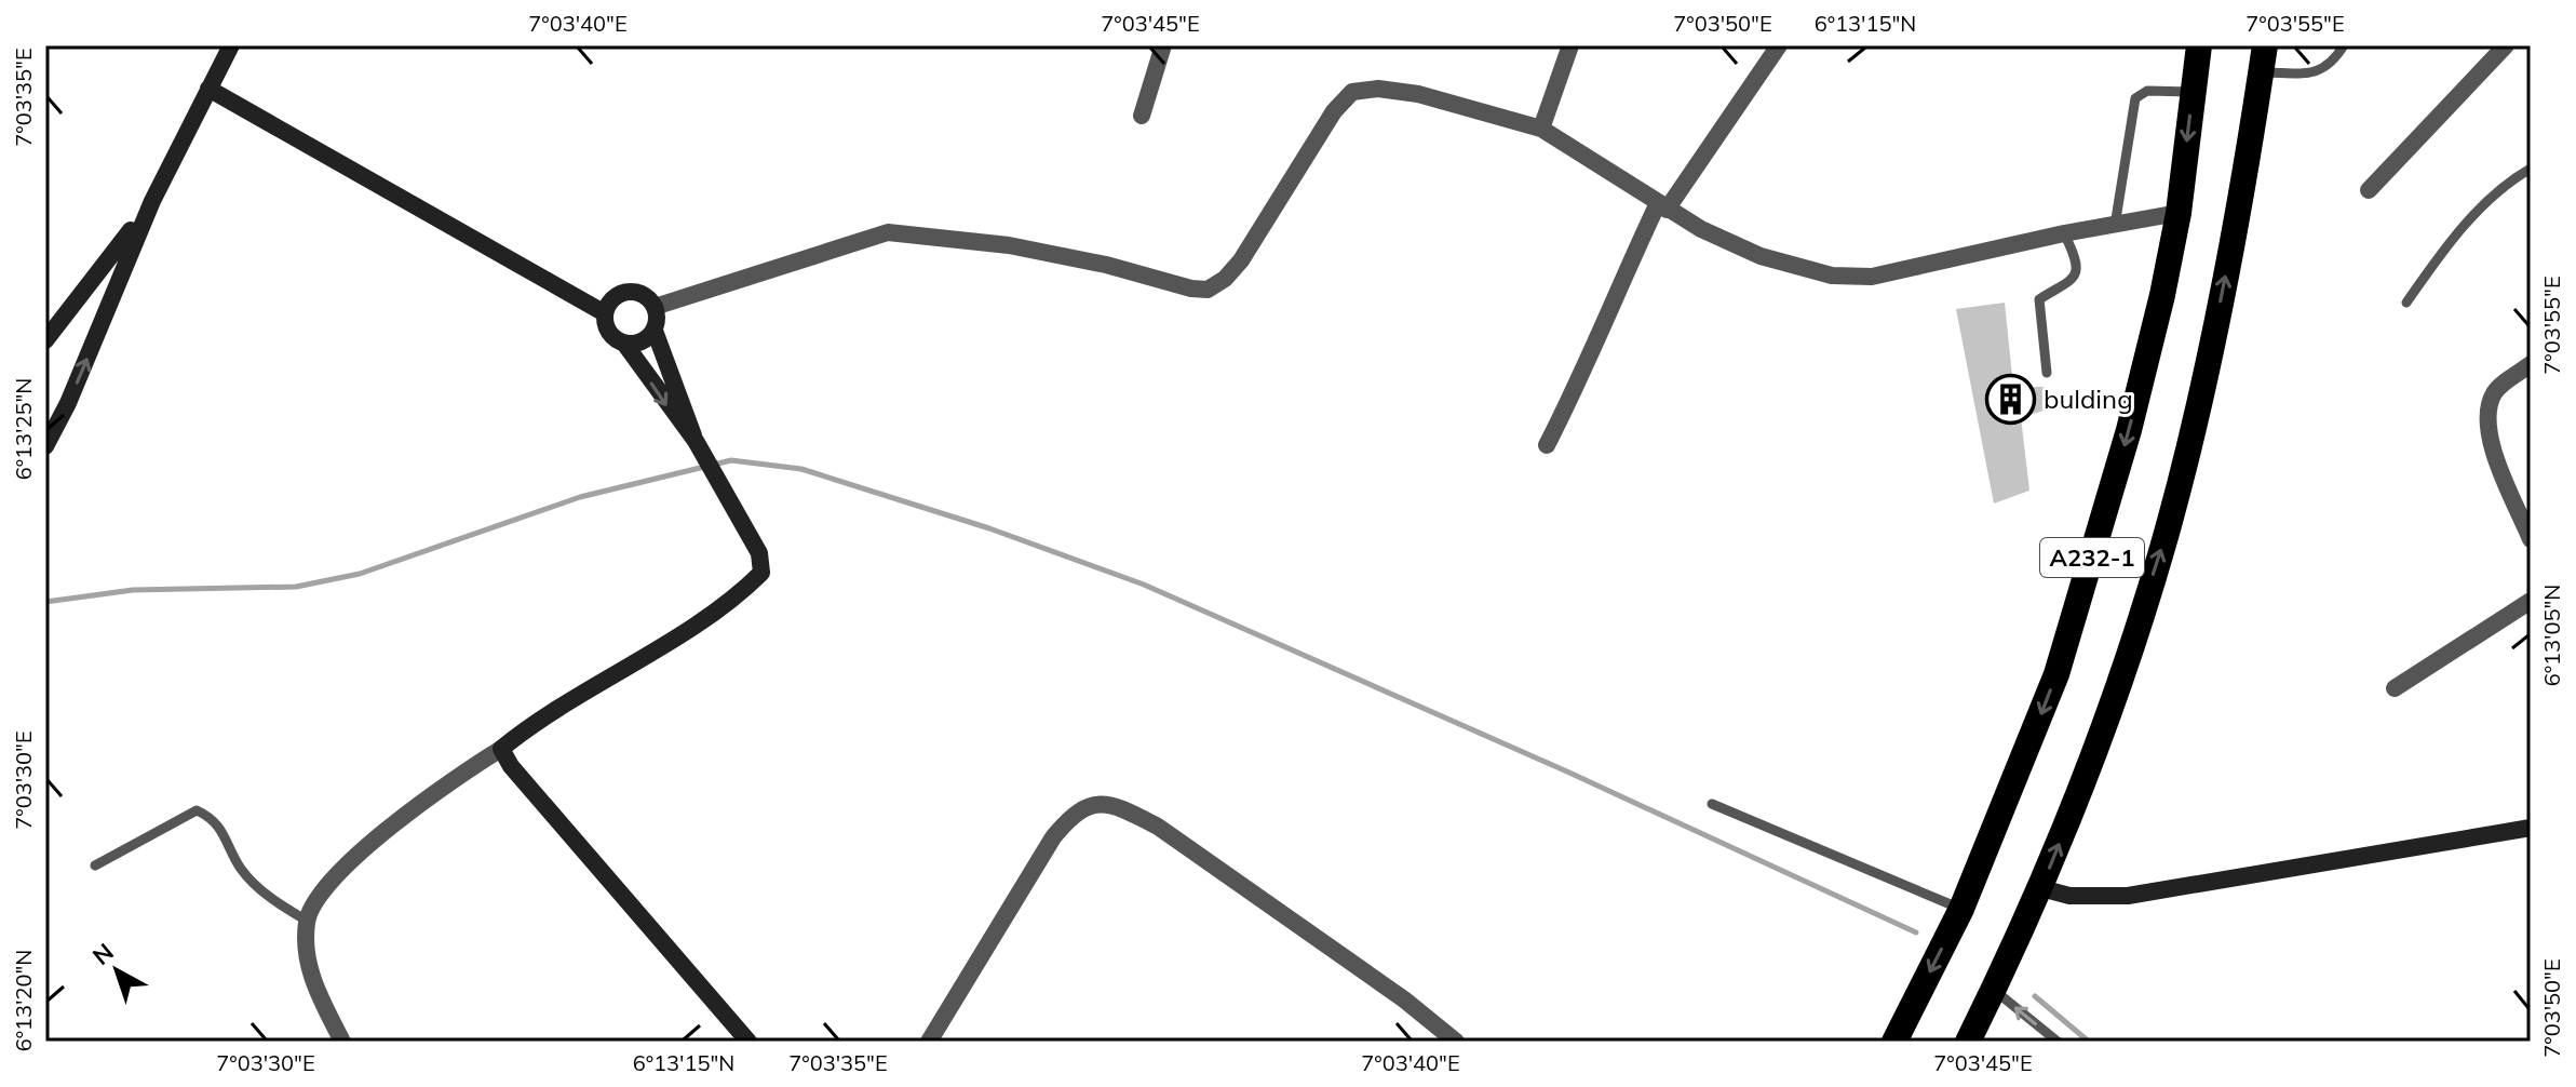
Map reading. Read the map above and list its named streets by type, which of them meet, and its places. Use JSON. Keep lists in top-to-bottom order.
{
  "streets": {
    "highway": ["A232-1"]
  },
  "places": {
    "building": ["bulding"]
  },
  "north": "top left",
  "coordinates": [
    "7°03'40\"E",
    "7°03'45\"E",
    "7°03'50\"E",
    "6°13'15\"N",
    "7°03'55\"E",
    "7°03'35\"E",
    "6°13'25\"N",
    "6°13'05\"N",
    "7°03'30\"E",
    "6°13'20\"N"
  ]
}
